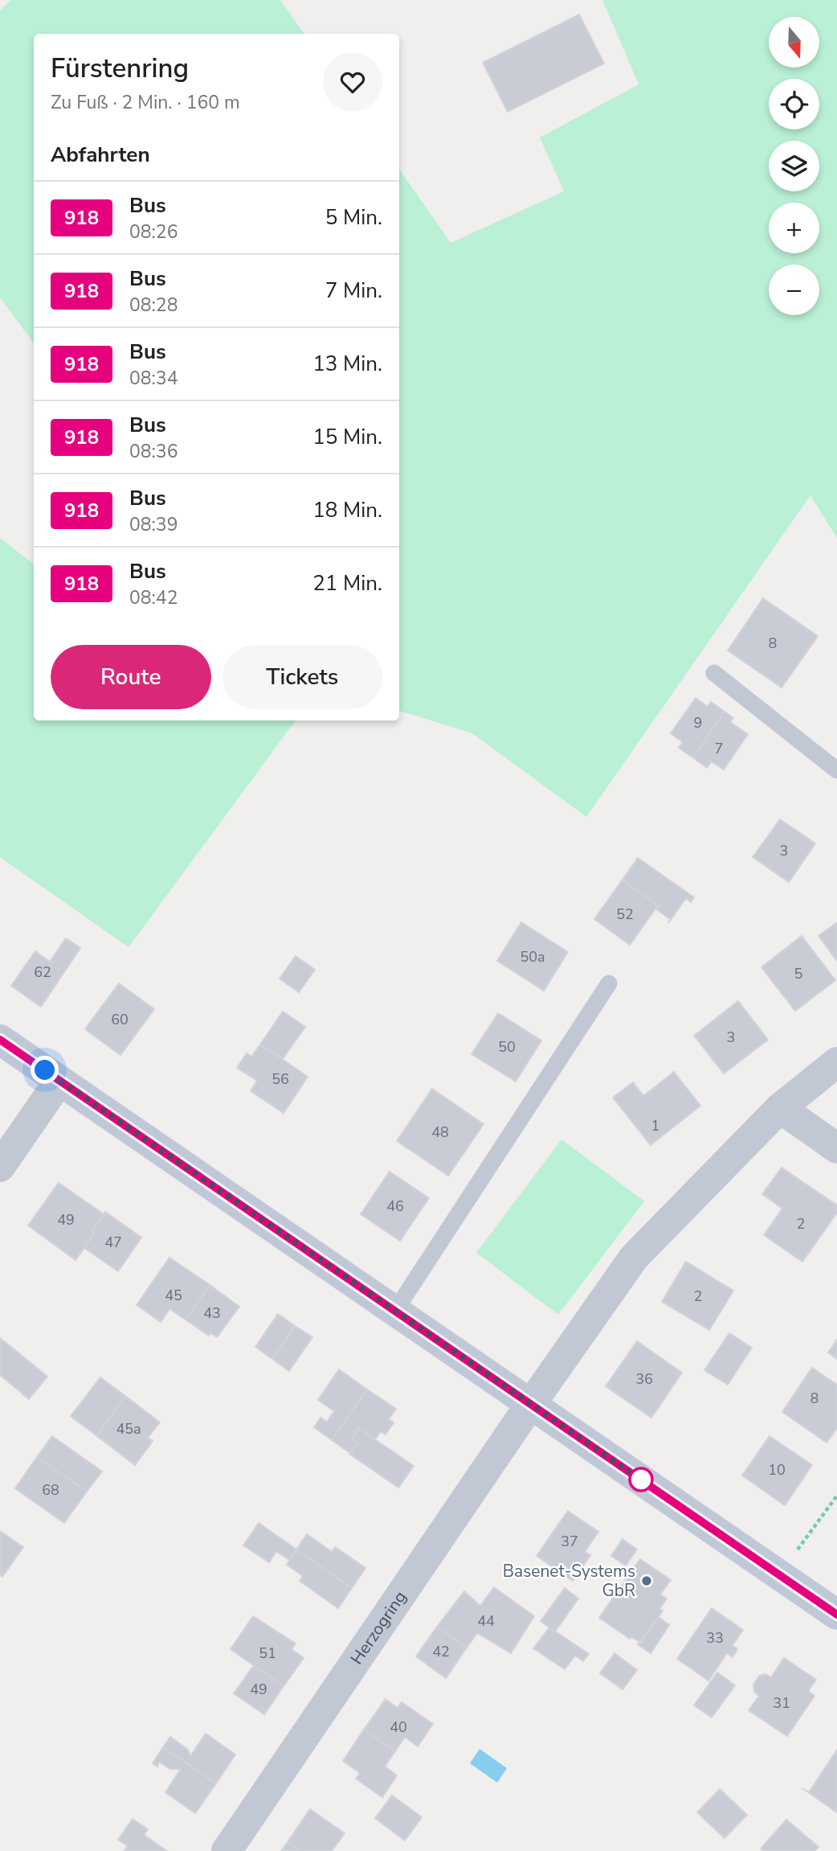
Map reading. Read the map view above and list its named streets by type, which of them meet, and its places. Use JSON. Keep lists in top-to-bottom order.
{
  "streets": {
    "street": ["Herzogring"]
  },
  "places": ["Basenet-Systems GbR"],
  "lines": ["bus line 918"],
  "house_numbers": [
    "8",
    "9",
    "7",
    "3",
    "52",
    "50a",
    "62",
    "5",
    "60",
    "3",
    "50",
    "56",
    "1",
    "48",
    "46",
    "49",
    "2",
    "47",
    "45",
    "2",
    "43",
    "36",
    "8",
    "45a",
    "10",
    "68",
    "37",
    "44",
    "33",
    "42",
    "51",
    "49",
    "31",
    "40"
  ],
  "north": "bottom",
  "page": {
    "map_buttons": ["+", "−"],
    "heading": [
      ["Fürstenring", "Zu Fuß · 2 Min. · 160 m"],
      "Abfahrten"
    ],
    "list": [
      {
        "mark": "918",
        "name": "Bus",
        "note": "08:26",
        "value": "5 Min."
      },
      {
        "mark": "918",
        "name": "Bus",
        "note": "08:28",
        "value": "7 Min."
      },
      {
        "mark": "918",
        "name": "Bus",
        "note": "08:34",
        "value": "13 Min."
      },
      {
        "mark": "918",
        "name": "Bus",
        "note": "08:36",
        "value": "15 Min."
      },
      {
        "mark": "918",
        "name": "Bus",
        "note": "08:39",
        "value": "18 Min."
      },
      {
        "mark": "918",
        "name": "Bus",
        "note": "08:42",
        "value": "21 Min."
      }
    ],
    "buttons": ["Route", "Tickets"]
  }
}
